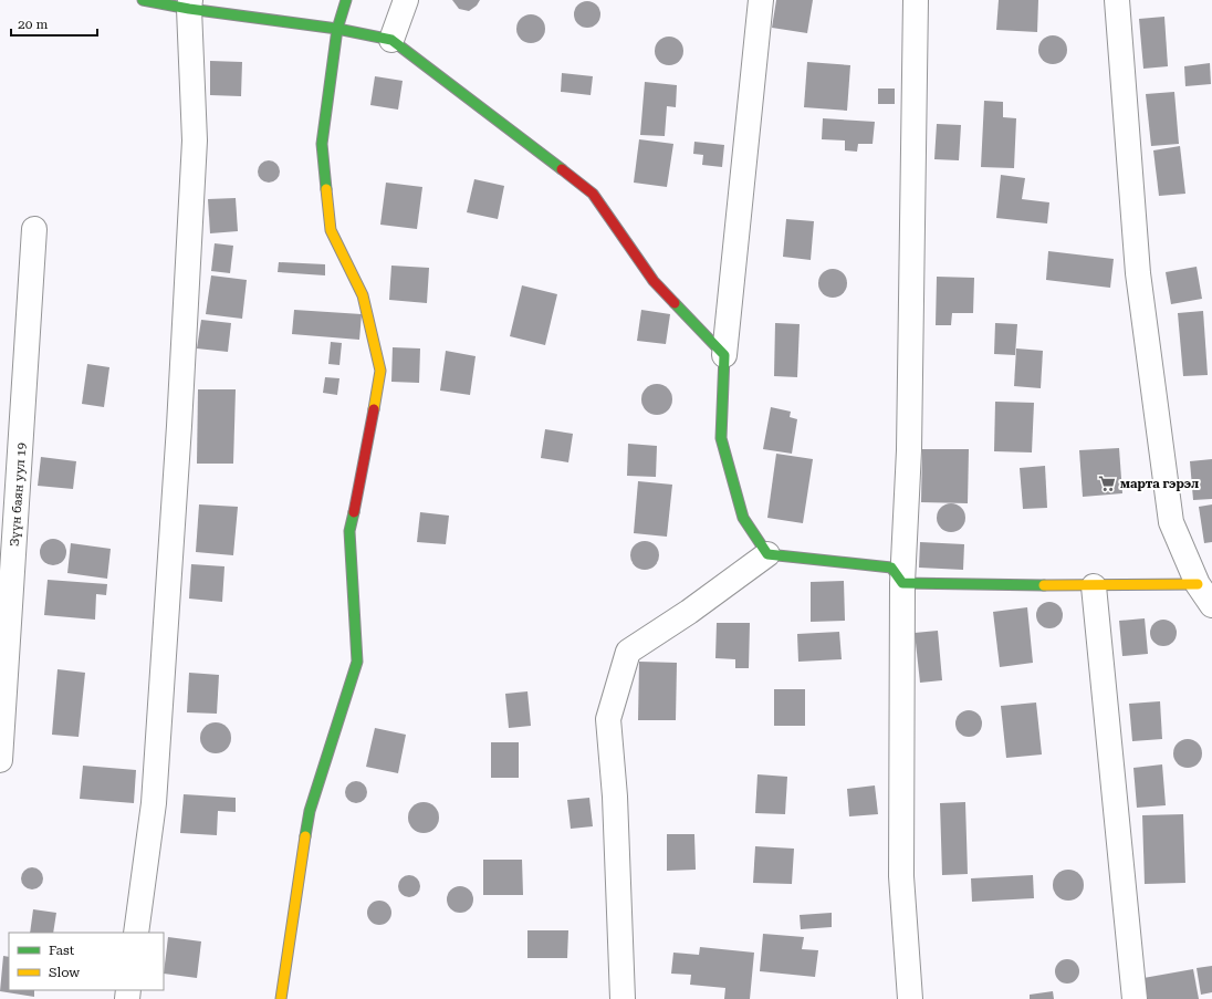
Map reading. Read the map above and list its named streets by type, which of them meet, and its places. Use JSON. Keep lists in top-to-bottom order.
{
  "streets": {
    "street": ["Зүүн баян уул 19"]
  },
  "places": {
    "supermarket": ["марта гэрэл"]
  },
  "legend": ["Fast", "Slow"],
  "scale_bar": "20 m"
}
